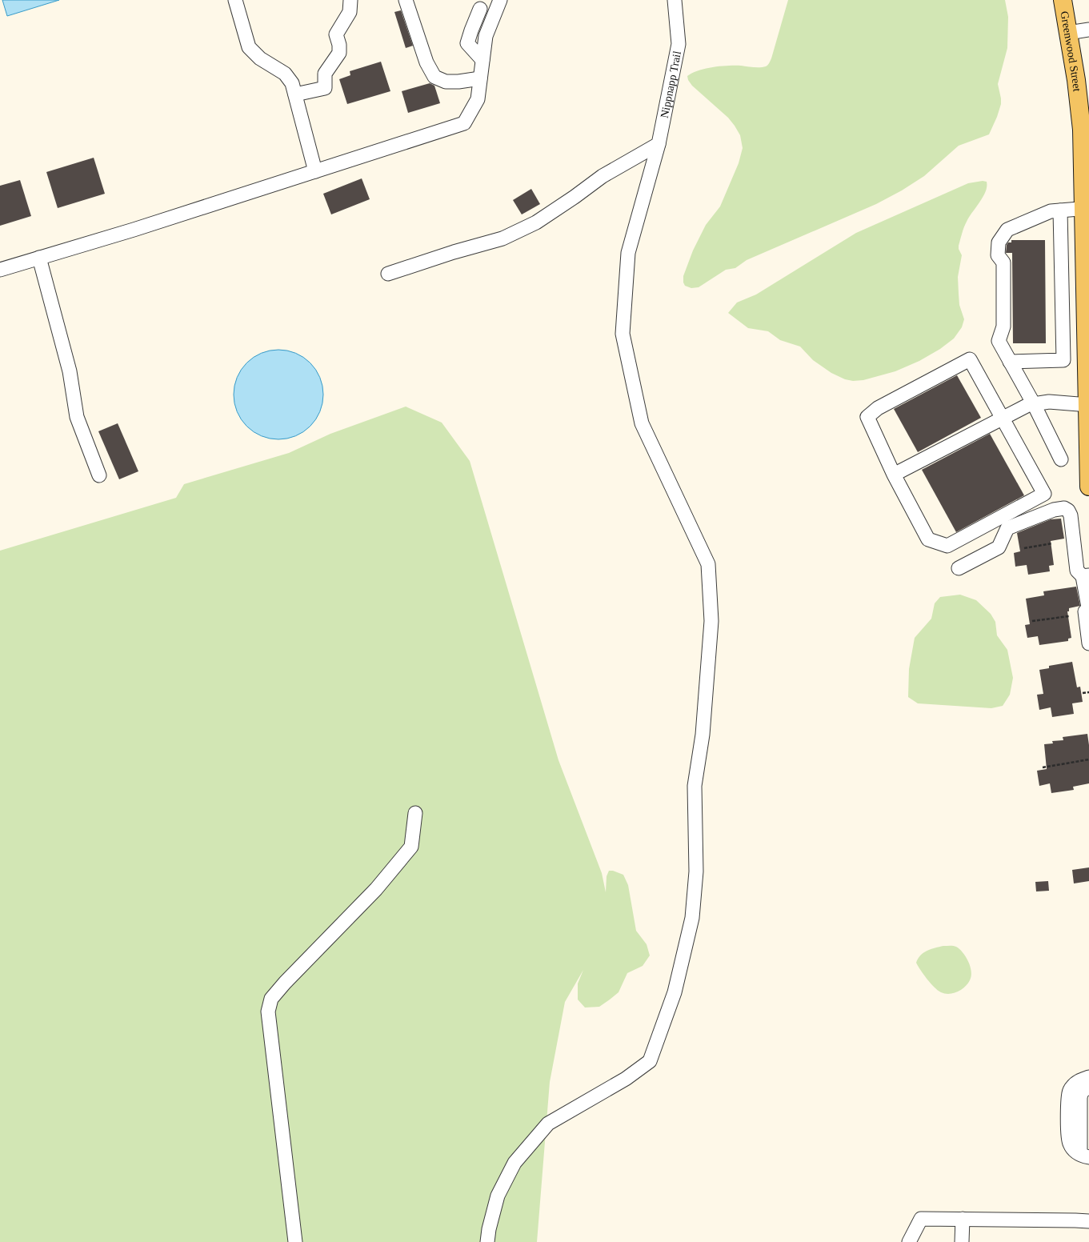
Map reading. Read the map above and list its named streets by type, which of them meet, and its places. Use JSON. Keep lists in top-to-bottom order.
{
  "streets": {
    "main road": ["Greenwood Street"],
    "lane": ["Nippnapp Trail"]
  }
}
